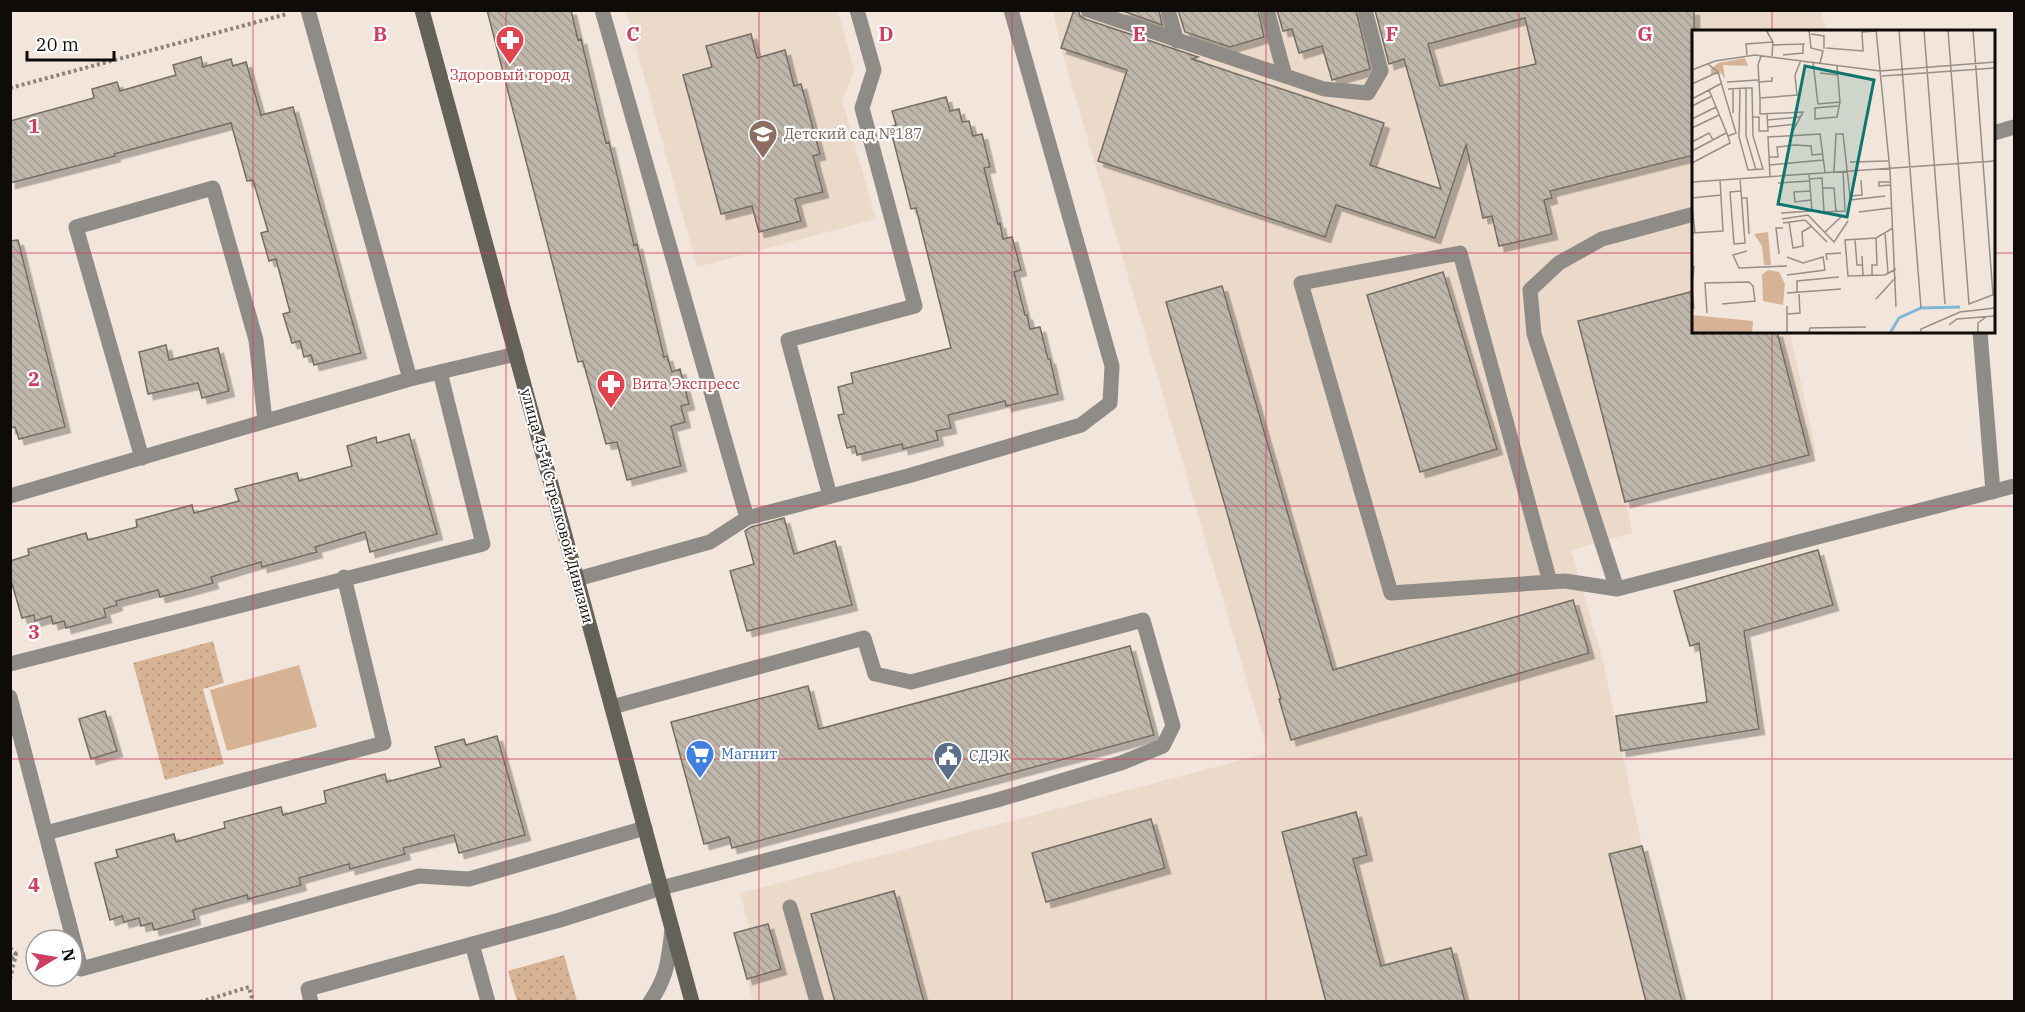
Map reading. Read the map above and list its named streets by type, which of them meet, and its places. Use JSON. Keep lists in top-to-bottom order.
{
  "streets": {
    "main road": ["улица 45-й Стрелковой Дивизии"]
  },
  "places": {
    "pharmacy": ["Здоровый город", "Вита Экспресс"],
    "school or university": ["Детский сад №187"],
    "supermarket": ["Магнит"],
    "public building": ["СДЭК"]
  },
  "scale_bar": "20 m",
  "north": "right",
  "grid": {
    "columns": [
      "B",
      "C",
      "D",
      "E",
      "F",
      "G"
    ],
    "rows": [
      "1",
      "2",
      "3",
      "4"
    ]
  }
}
